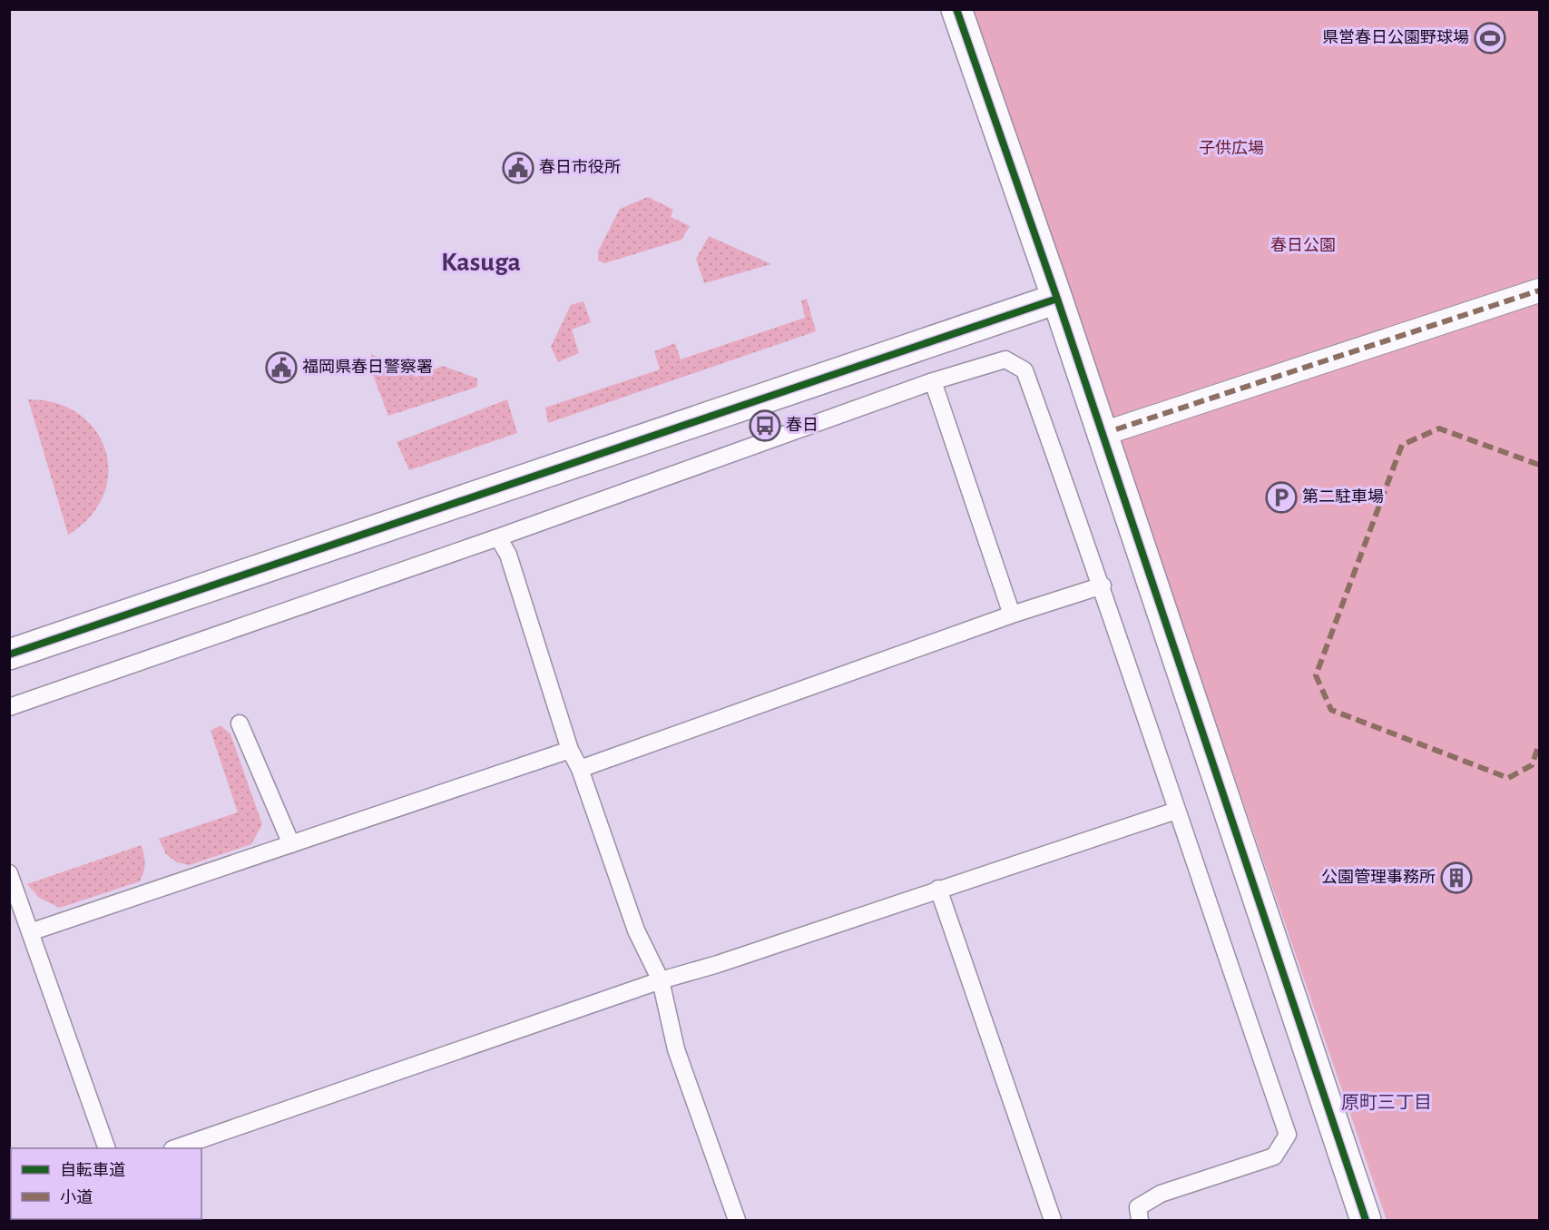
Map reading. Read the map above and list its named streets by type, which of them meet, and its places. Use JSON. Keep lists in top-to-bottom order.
{
  "districts": ["Kasuga", "原町三丁目"],
  "parks": ["子供広場", "春日公園"],
  "places": {
    "sports": ["県営春日公園野球場"],
    "public building": ["春日市役所", "福岡県春日警察署"],
    "bus stop": ["春日"],
    "parking": ["第二駐車場"],
    "building": ["公園管理事務所"]
  },
  "legend": ["自転車道", "小道"]
}
